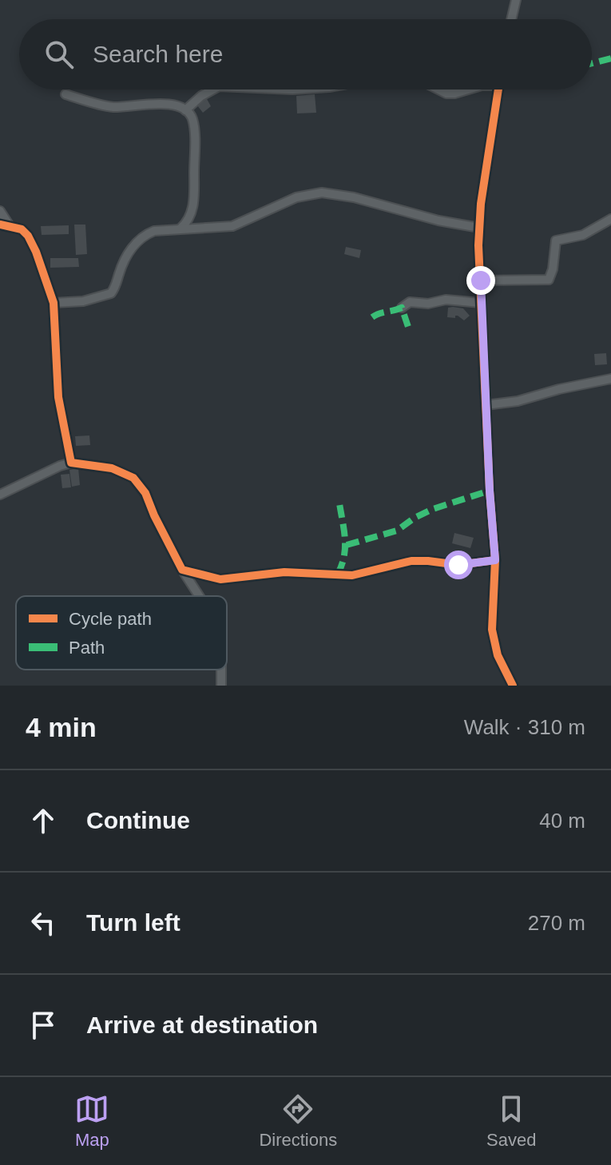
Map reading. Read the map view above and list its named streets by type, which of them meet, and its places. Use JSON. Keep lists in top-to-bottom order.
{
  "legend": ["Cycle path", "Path"],
  "page": {
    "search": "Search here",
    "heading": ["4 min", "Walk · 310 m"],
    "list": [
      ["Continue", "40 m"],
      ["Turn left", "270 m"],
      "Arrive at destination"
    ],
    "nav": ["Map", "Directions", "Saved"]
  }
}
